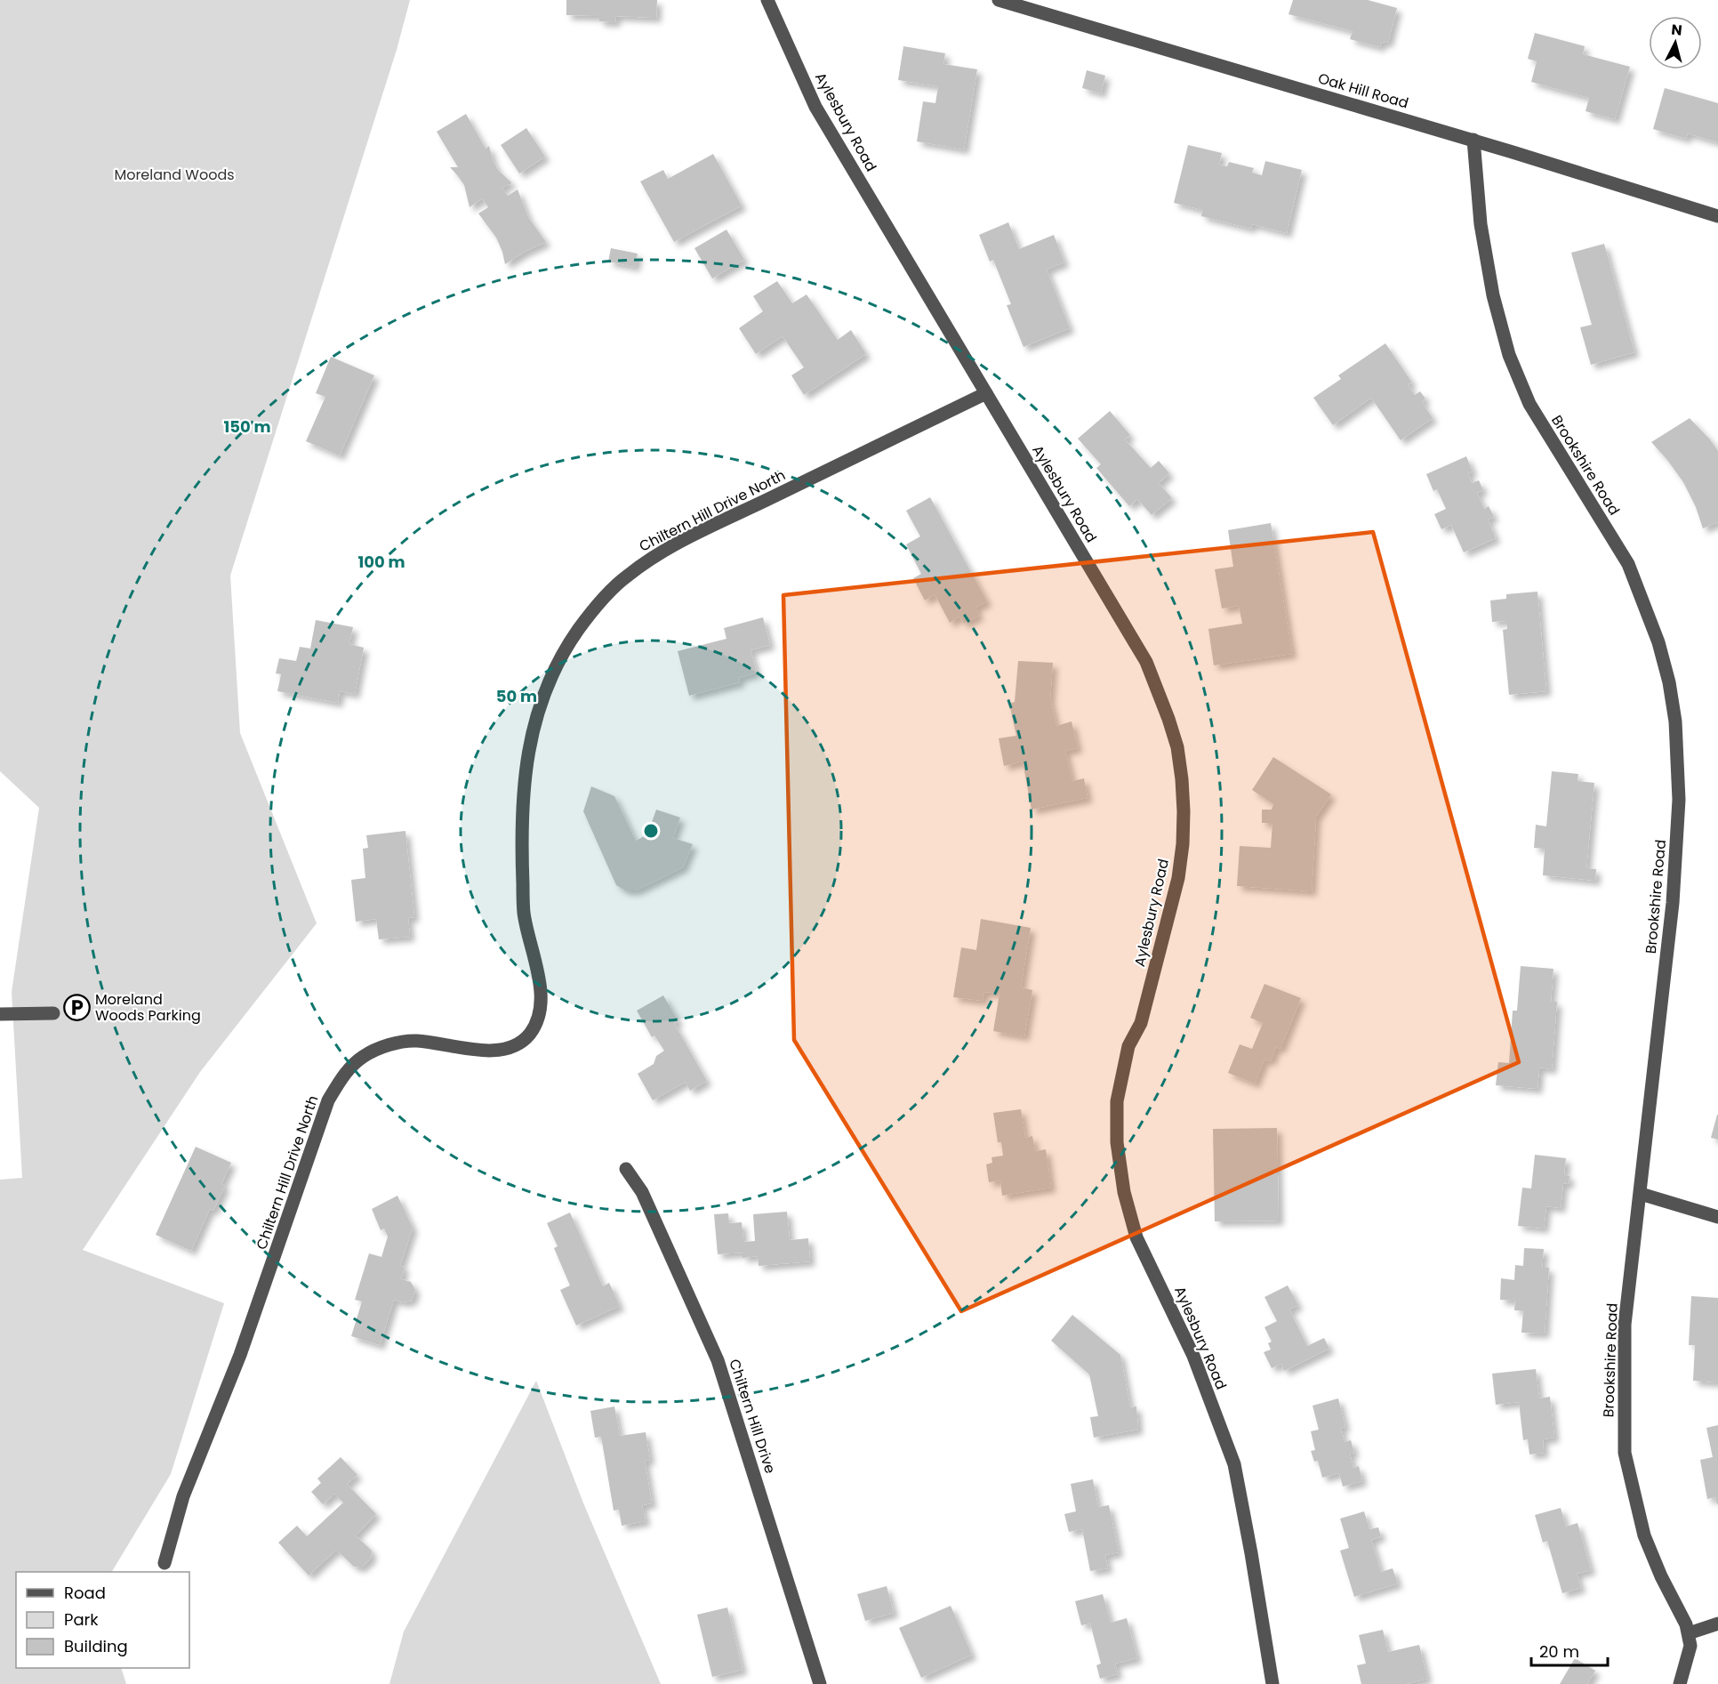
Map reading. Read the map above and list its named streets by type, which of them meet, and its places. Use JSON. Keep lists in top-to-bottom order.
{
  "streets": {
    "street": [
      "Oak Hill Road",
      "Aylesbury Road",
      "Brookshire Road",
      "Chiltern Hill Drive North",
      "Chiltern Hill Drive"
    ]
  },
  "crossings": [
    ["Oak Hill Road", "Brookshire Road"],
    ["Aylesbury Road", "Chiltern Hill Drive North"]
  ],
  "parks": ["Moreland Woods"],
  "places": {
    "parking": ["Moreland Woods Parking"]
  },
  "legend": ["Road", "Park", "Building"],
  "scale_bar": "20 m",
  "north": "top",
  "rings": ["150 m", "100 m", "50 m"]
}
